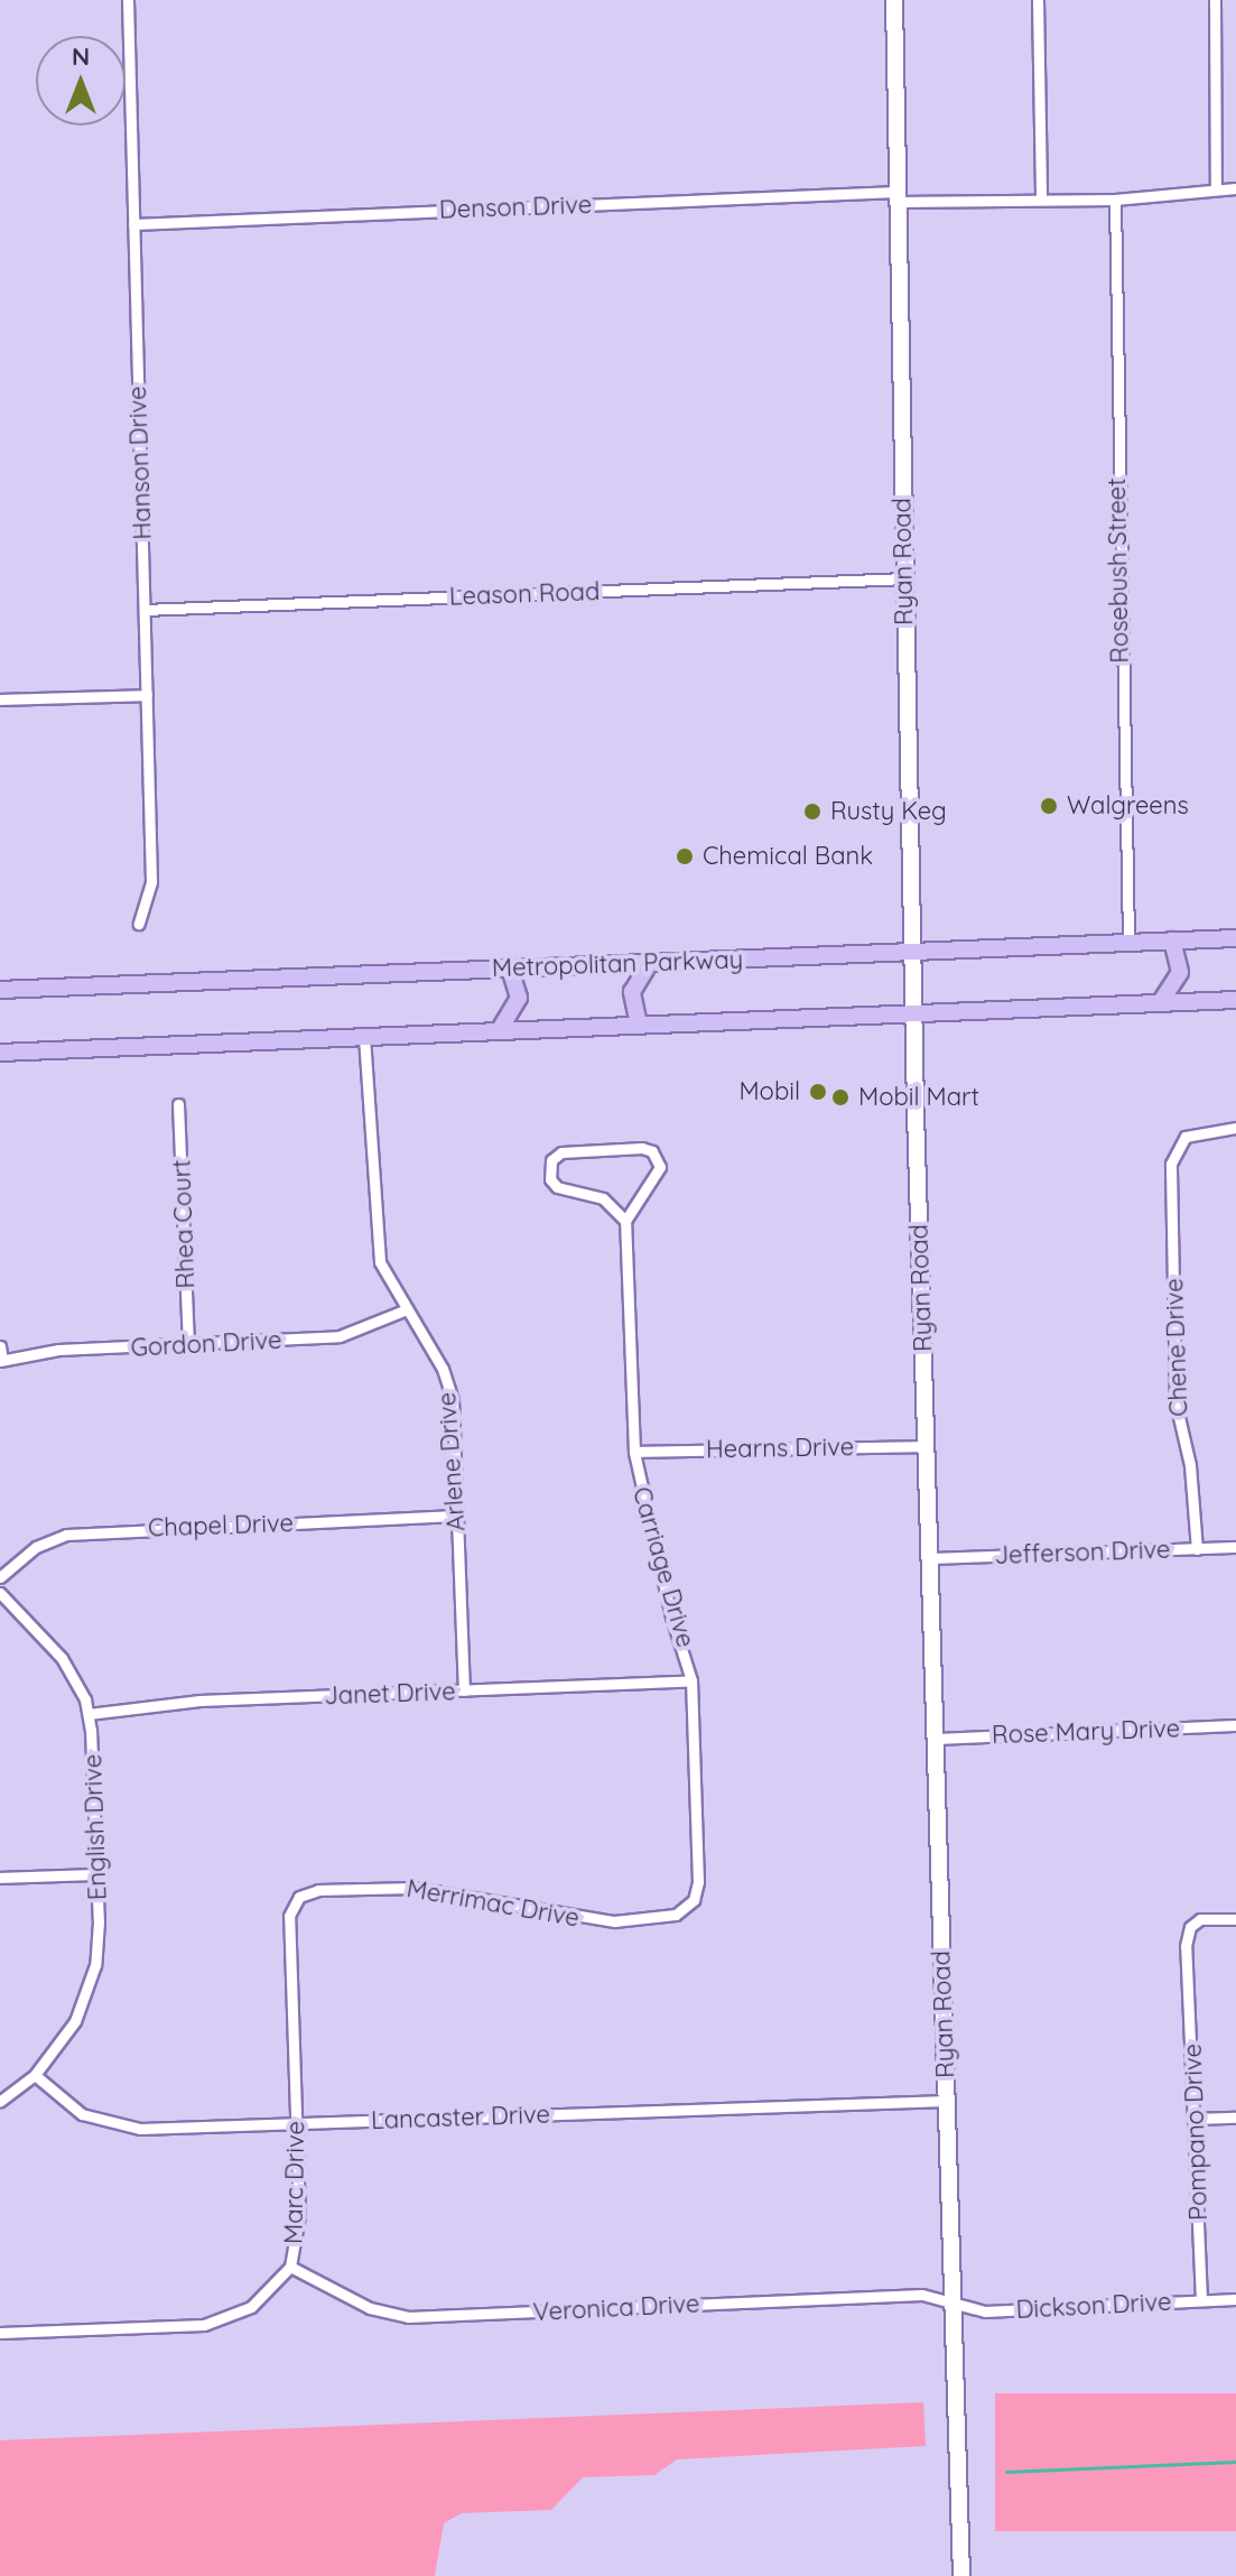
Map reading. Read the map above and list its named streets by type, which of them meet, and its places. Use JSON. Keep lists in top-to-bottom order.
{
  "streets": {
    "main road": ["Ryan Road", "Metropolitan Parkway"],
    "street": [
      "Denson Drive",
      "Hanson Drive",
      "Rosebush Street",
      "Leason Road",
      "Rhea Court",
      "Gordon Drive",
      "Chene Drive",
      "Hearns Drive",
      "Arlene Drive",
      "Chapel Drive",
      "Jefferson Drive",
      "Carriage Drive",
      "Janet Drive",
      "Rose Mary Drive",
      "English Drive",
      "Merrimac Drive",
      "Lancaster Drive",
      "Pompano Drive",
      "Marc Drive",
      "Dickson Drive",
      "Veronica Drive"
    ]
  },
  "crossings": [
    ["Denson Drive", "Hanson Drive"],
    ["Denson Drive", "Ryan Road"],
    ["Denson Drive", "Rosebush Street"],
    ["Hanson Drive", "Leason Road"],
    ["Ryan Road", "Leason Road"],
    ["Ryan Road", "Metropolitan Parkway"],
    ["Ryan Road", "Hearns Drive"],
    ["Ryan Road", "Jefferson Drive"],
    ["Ryan Road", "Rose Mary Drive"],
    ["Ryan Road", "Lancaster Drive"],
    ["Ryan Road", "Dickson Drive"],
    ["Ryan Road", "Veronica Drive"],
    ["Rosebush Street", "Metropolitan Parkway"],
    ["Rhea Court", "Gordon Drive"],
    ["Gordon Drive", "Arlene Drive"],
    ["Chene Drive", "Jefferson Drive"],
    ["Hearns Drive", "Carriage Drive"],
    ["Arlene Drive", "Chapel Drive"],
    ["Arlene Drive", "Janet Drive"],
    ["Carriage Drive", "Janet Drive"],
    ["Carriage Drive", "Merrimac Drive"],
    ["Janet Drive", "English Drive"],
    ["English Drive", "Lancaster Drive"],
    ["Merrimac Drive", "Marc Drive"],
    ["Lancaster Drive", "Marc Drive"],
    ["Pompano Drive", "Dickson Drive"],
    ["Marc Drive", "Veronica Drive"],
    ["Dickson Drive", "Veronica Drive"]
  ],
  "places": [
    "Walgreens",
    "Rusty Keg",
    "Chemical Bank",
    "Mobil",
    "Mobil Mart"
  ],
  "north": "top"
}
